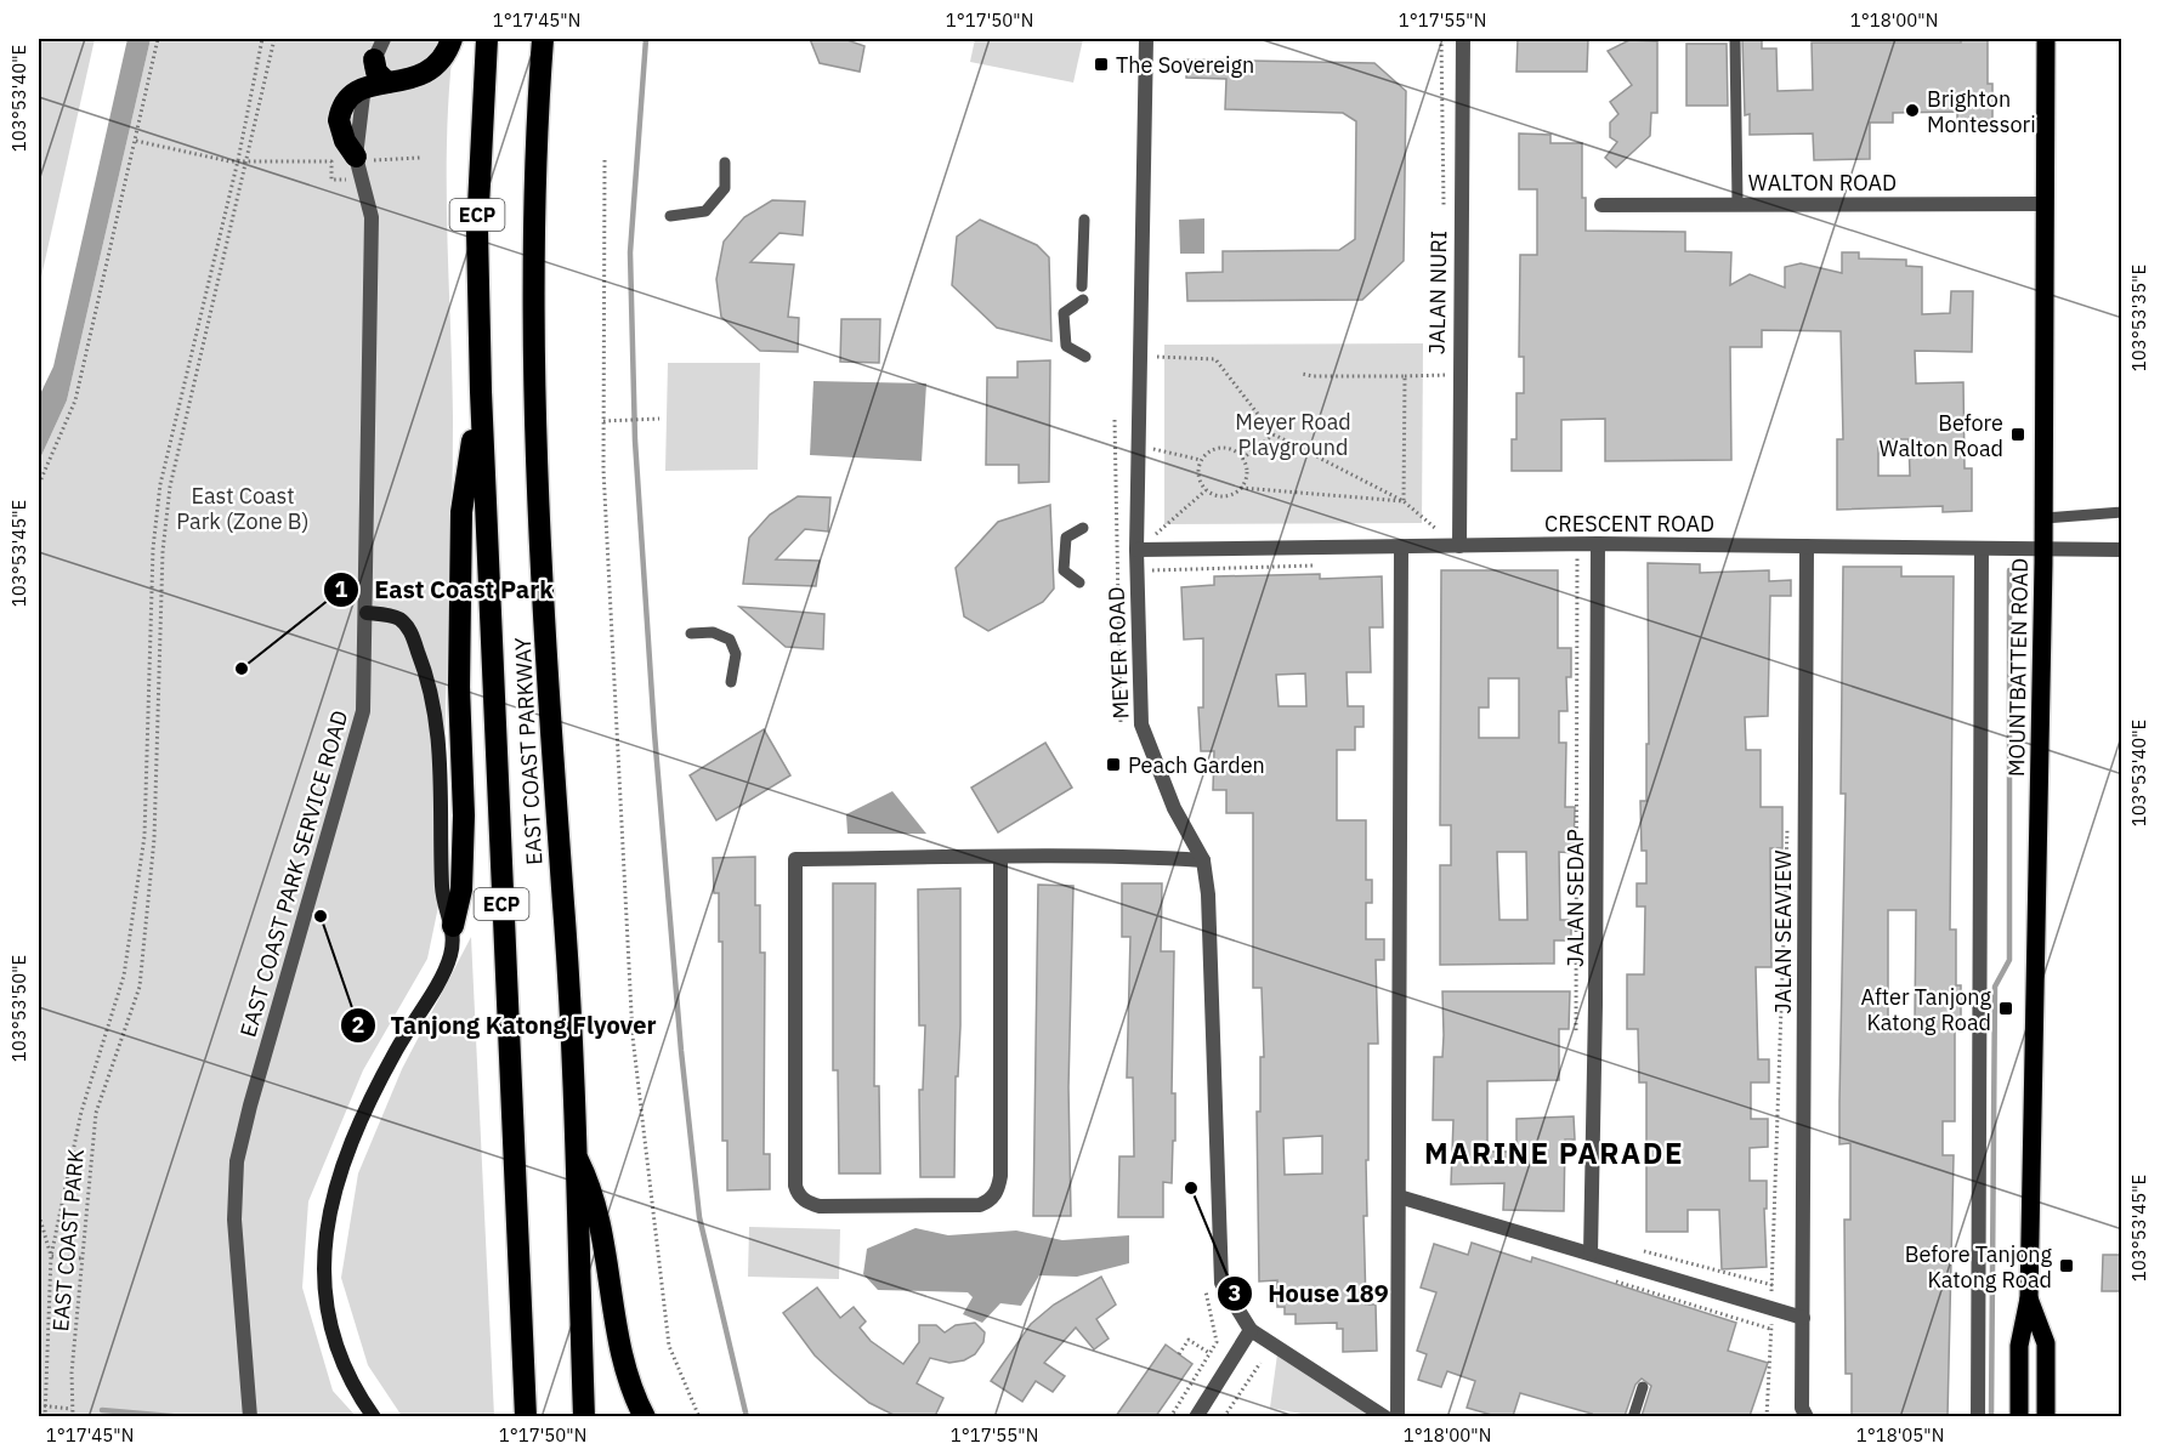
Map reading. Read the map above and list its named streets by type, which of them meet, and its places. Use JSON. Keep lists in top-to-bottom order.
{
  "streets": {
    "highway": ["ECP", "EAST COAST PARKWAY"],
    "main road": ["MOUNTBATTEN ROAD"],
    "street": [
      "WALTON ROAD",
      "JALAN NURI",
      "CRESCENT ROAD",
      "MEYER ROAD",
      "EAST COAST PARK SERVICE ROAD",
      "JALAN SEDAP",
      "JALAN SEAVIEW"
    ],
    "path": ["EAST COAST PARK"]
  },
  "crossings": [
    ["WALTON ROAD", "MOUNTBATTEN ROAD"],
    ["JALAN NURI", "CRESCENT ROAD"],
    ["CRESCENT ROAD", "MEYER ROAD"],
    ["CRESCENT ROAD", "MOUNTBATTEN ROAD"],
    ["CRESCENT ROAD", "JALAN SEDAP"],
    ["CRESCENT ROAD", "JALAN SEAVIEW"]
  ],
  "districts": ["MARINE PARADE"],
  "parks": ["Meyer Road Playground", "East Coast Park (Zone B)"],
  "places": {
    "transit": [
      "The Sovereign",
      "Before Walton Road",
      "Peach Garden",
      "After Tanjong Katong Road",
      "Before Tanjong Katong Road"
    ],
    "other": [
      "Brighton Montessori",
      "East Coast Park",
      "Tanjong Katong Flyover",
      "House 189"
    ]
  },
  "coordinates": [
    "1°17'45\"N",
    "1°17'50\"N",
    "1°17'55\"N",
    "1°18'00\"N",
    "103°53'40\"E",
    "103°53'35\"E",
    "103°53'45\"E",
    "103°53'50\"E",
    "1°18'05\"N"
  ]
}
